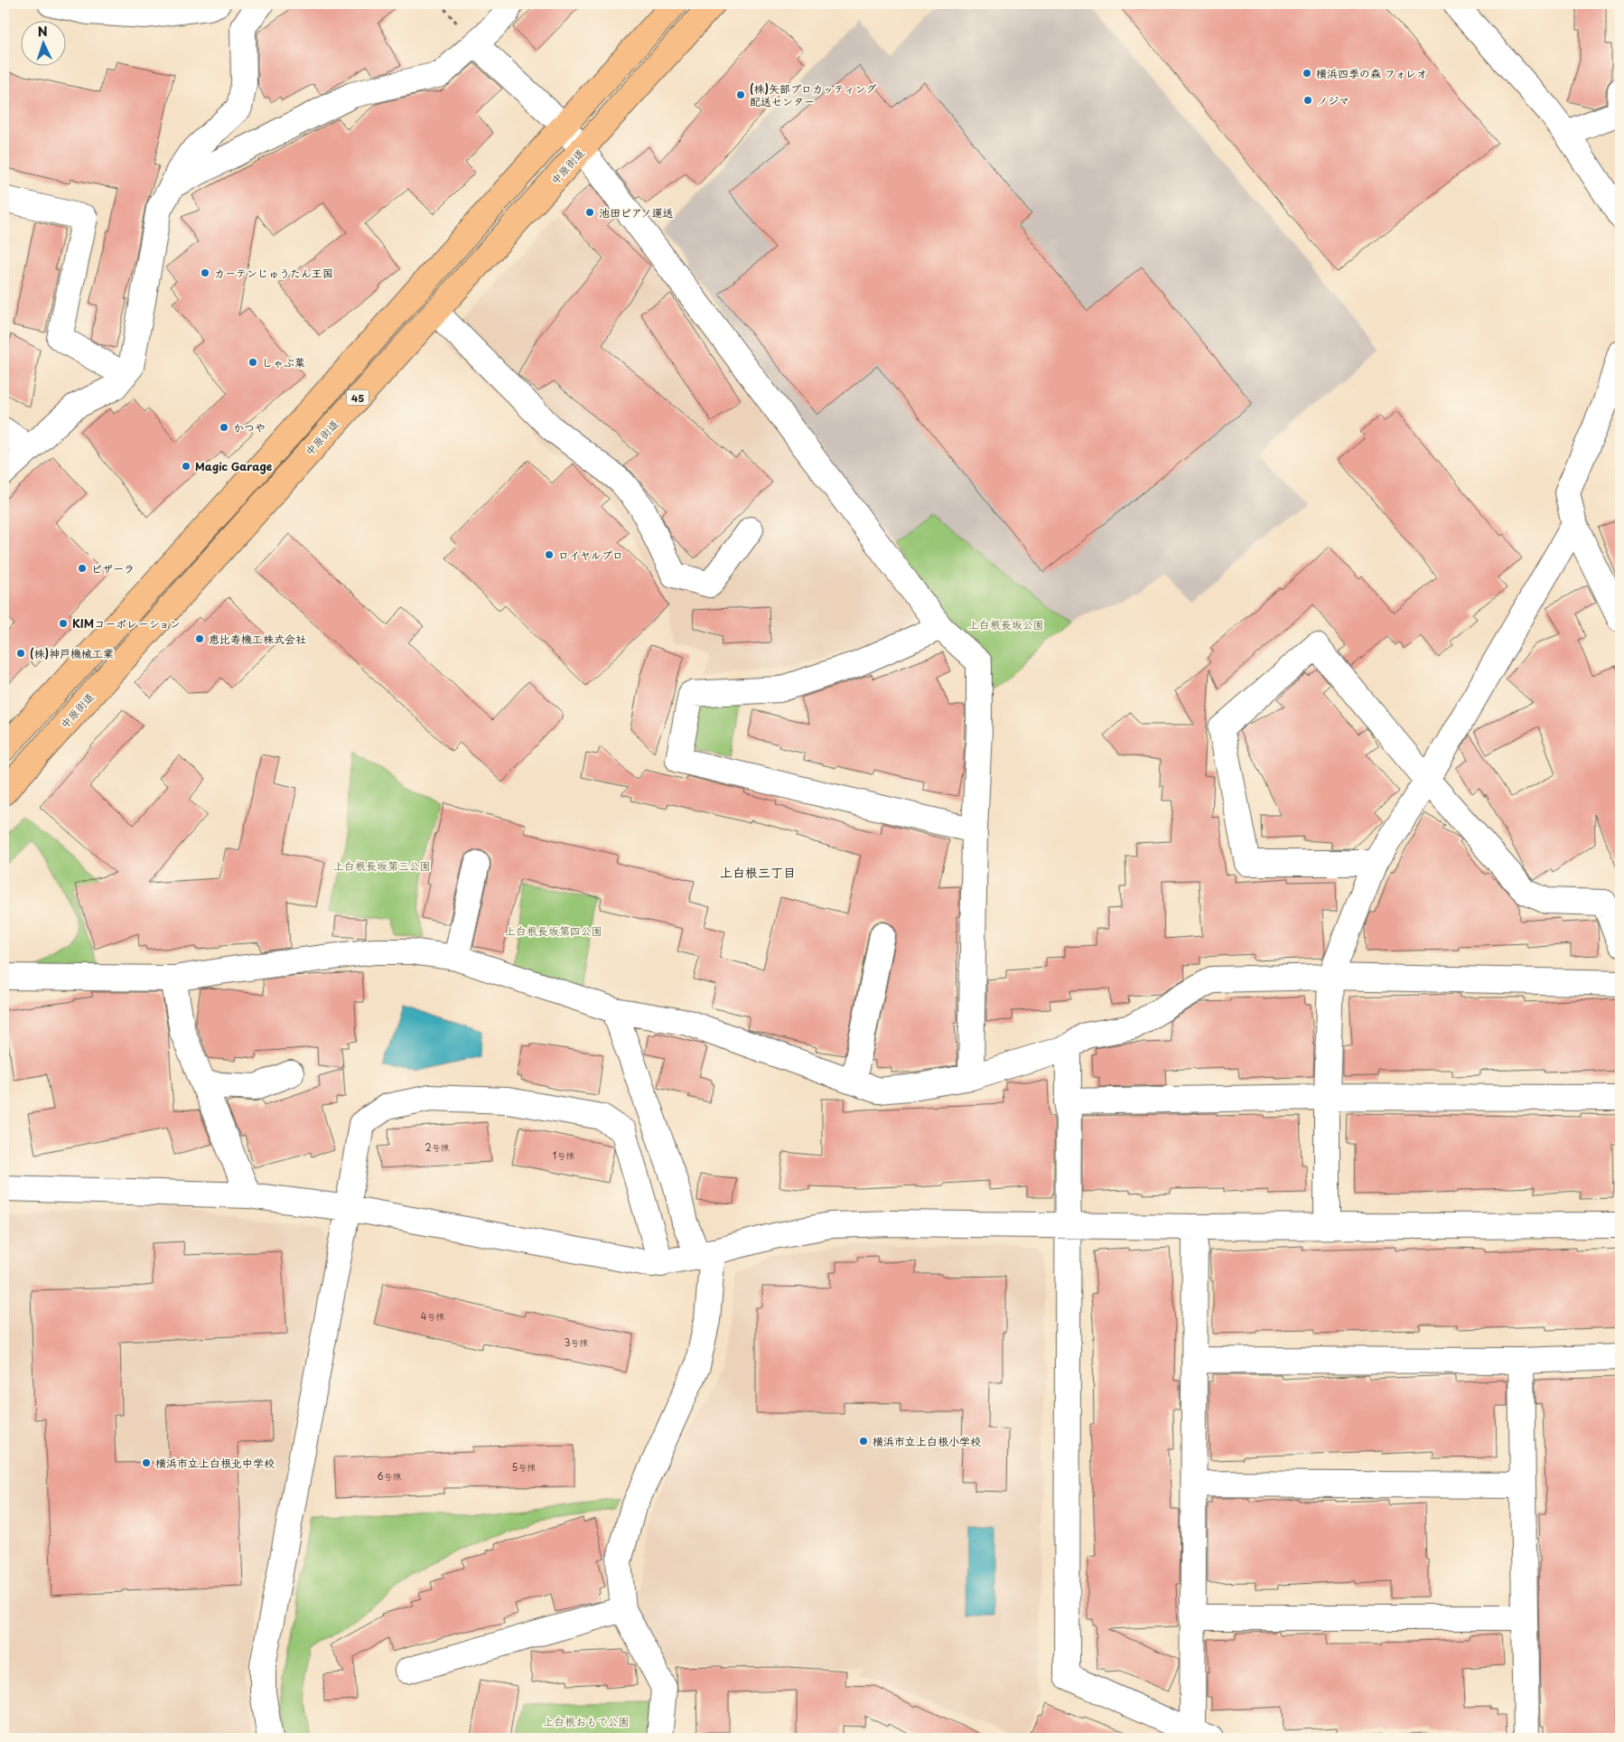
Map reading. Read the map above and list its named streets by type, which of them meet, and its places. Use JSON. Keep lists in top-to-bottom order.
{
  "streets": {
    "main road": ["中原街道", "45"]
  },
  "districts": ["上白根三丁目"],
  "parks": [
    "上白根長坂公園",
    "上白根長坂第三公園",
    "上白根長坂第四公園",
    "上白根おもて公園"
  ],
  "places": [
    "横浜四季の森 フォレオ",
    "(株)矢部プロカッティング 配送センター",
    "ノジマ",
    "池田ピアノ運送",
    "カーテンじゅうたん王国",
    "しゃぶ葉",
    "かつや",
    "Magic Garage",
    "ロイヤルプロ",
    "ピザーラ",
    "KIMコーポレーション",
    "恵比寿機工株式会社",
    "(株)神戸機械工業",
    "横浜市立上白根小学校",
    "横浜市立上白根北中学校"
  ],
  "house_numbers": [
    "2号棟",
    "1号棟",
    "4号棟",
    "3号棟",
    "5号棟",
    "6号棟"
  ],
  "north": "top"
}
